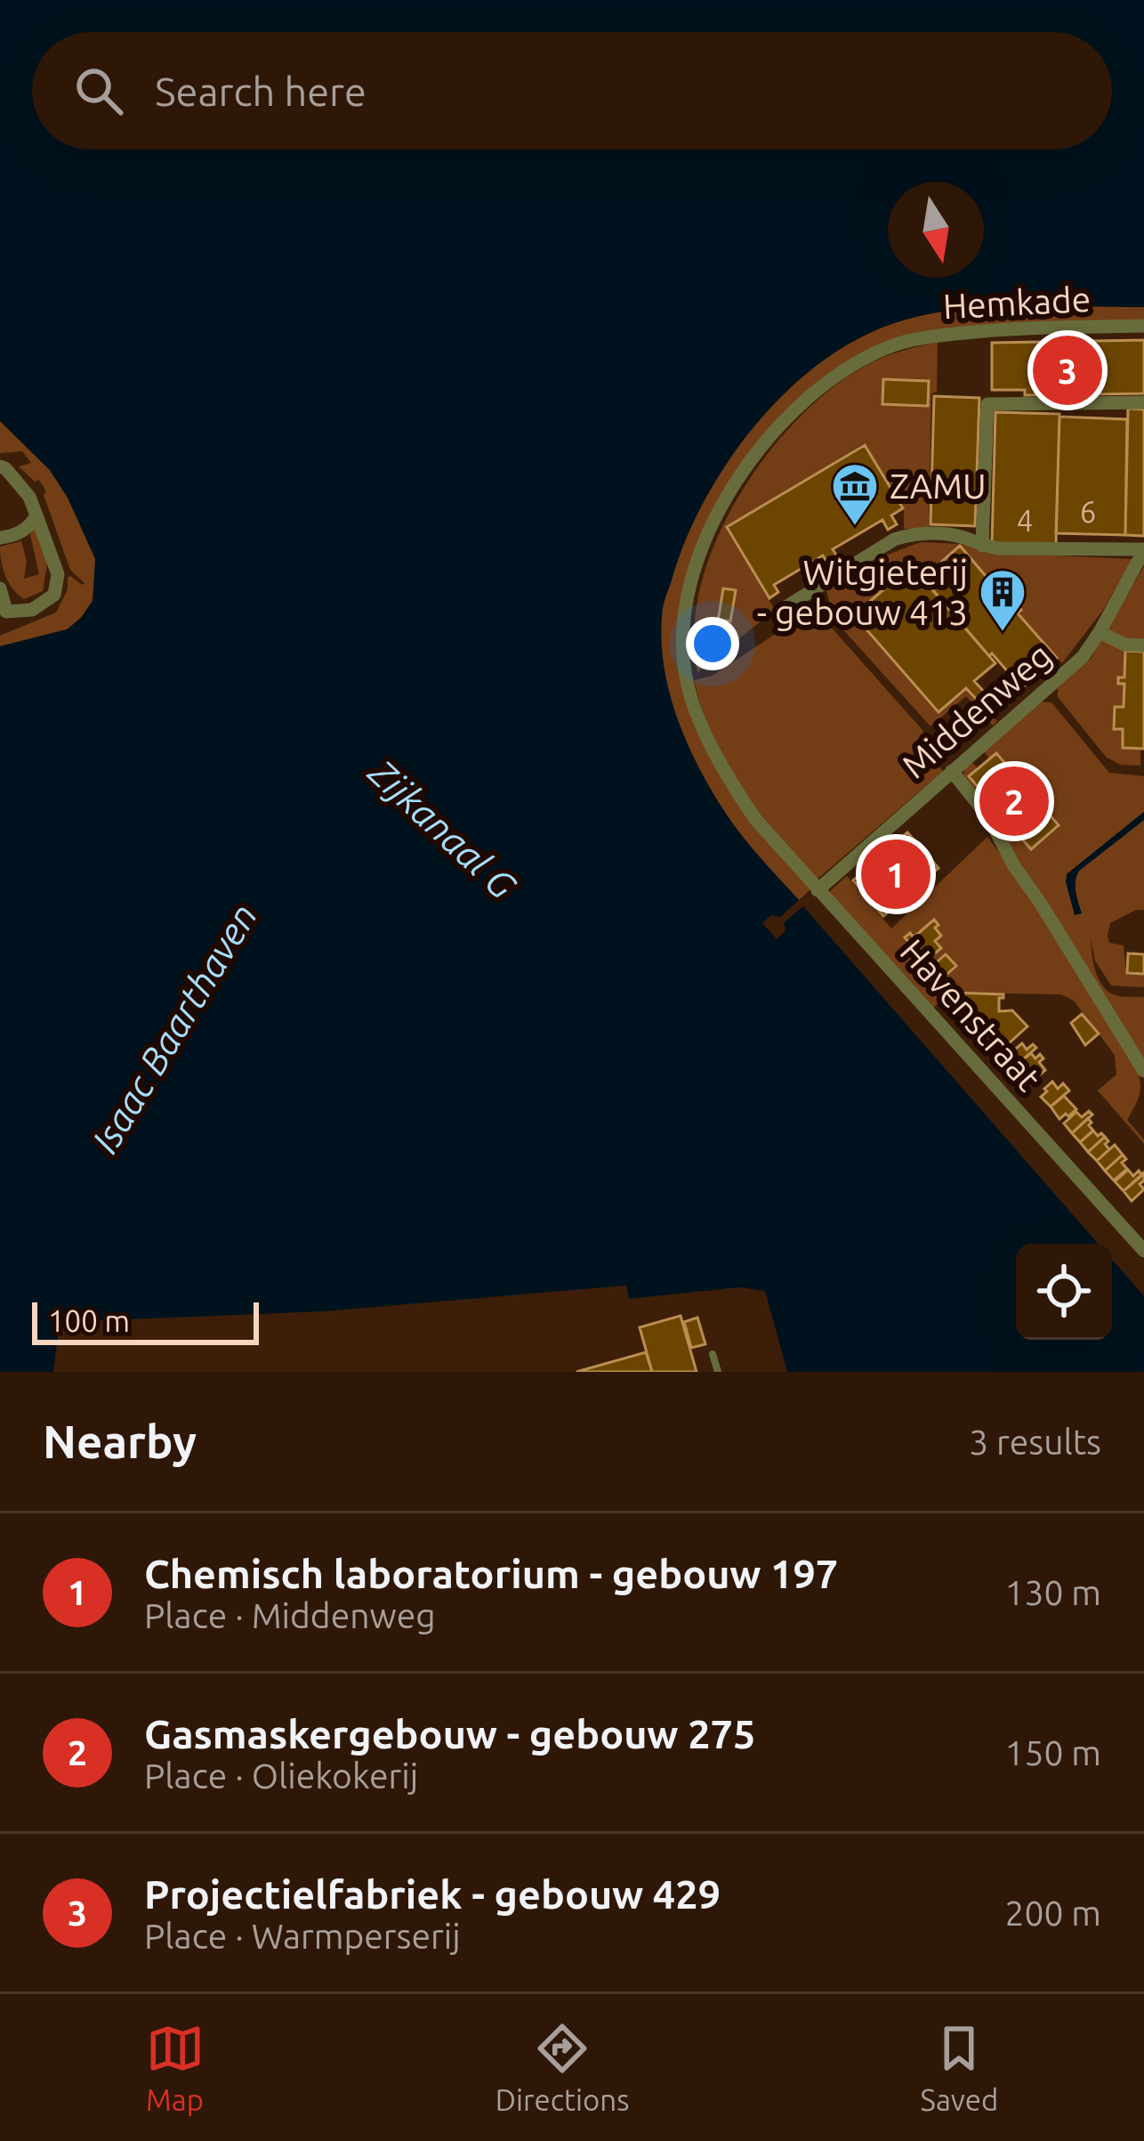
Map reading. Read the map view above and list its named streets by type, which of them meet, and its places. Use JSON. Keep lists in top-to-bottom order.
{
  "streets": {
    "street": ["Hemkade", "Middenweg", "Havenstraat"]
  },
  "crossings": [
    ["Hemkade", "Havenstraat"],
    ["Middenweg", "Havenstraat"]
  ],
  "water": ["Zijkanaal G", "Isaac Baarthaven"],
  "places": {
    "museum": ["ZAMU"],
    "building": ["Witgieterij - gebouw 413"]
  },
  "house_numbers": ["6", "4"],
  "scale_bar": "100 m",
  "north": "bottom",
  "page": {
    "search": "Search here",
    "pins": ["3", "2", "1"],
    "scale": "100 m",
    "heading": ["Nearby", "3 results"],
    "list": [
      {
        "mark": "1",
        "name": "Chemisch laboratorium - gebouw 197",
        "note": "Place · Middenweg",
        "value": "130 m"
      },
      {
        "mark": "2",
        "name": "Gasmaskergebouw - gebouw 275",
        "note": "Place · Oliekokerij",
        "value": "150 m"
      },
      {
        "mark": "3",
        "name": "Projectielfabriek - gebouw 429",
        "note": "Place · Warmperserij",
        "value": "200 m"
      }
    ],
    "nav": ["Map", "Directions", "Saved"]
  }
}
